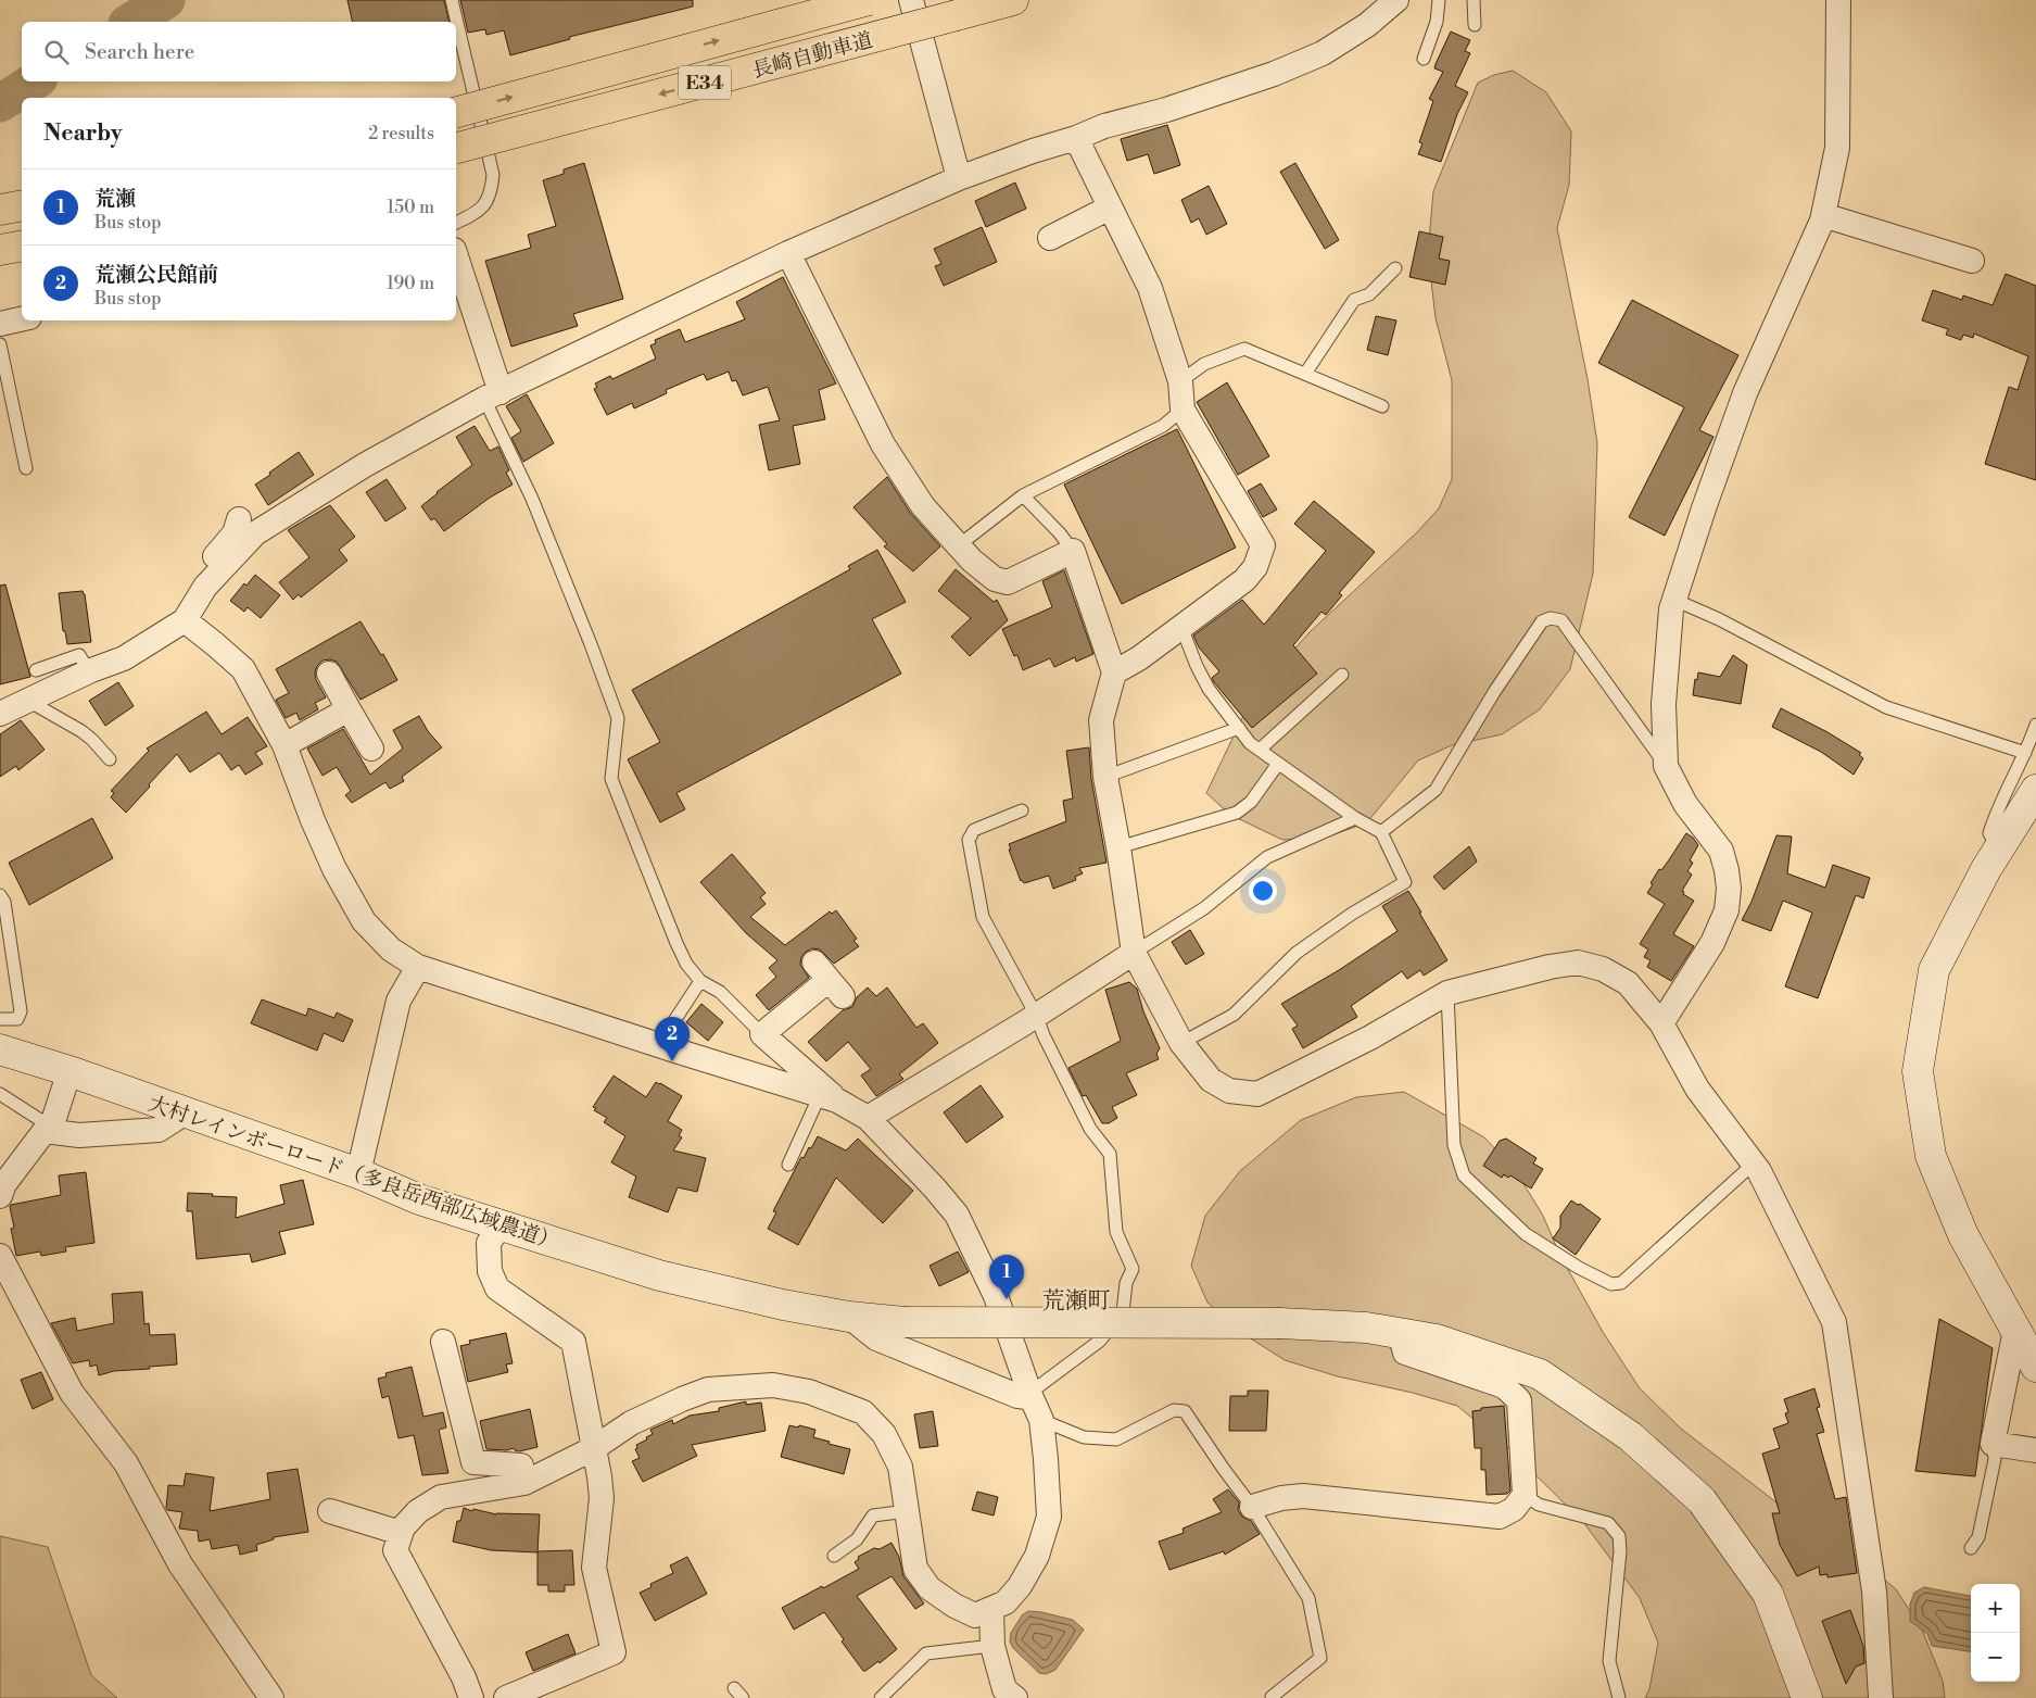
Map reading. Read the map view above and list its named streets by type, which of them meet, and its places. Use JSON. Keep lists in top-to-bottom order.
{
  "streets": {
    "highway": ["長崎自動車道", "E34"],
    "street": ["大村レインボーロード（多良岳西部広域農道）"]
  },
  "districts": ["荒瀬町"],
  "page": {
    "search": "Search here",
    "heading": ["Nearby", "2 results"],
    "list": [
      {
        "mark": "1",
        "name": "荒瀬",
        "note": "Bus stop",
        "value": "150 m"
      },
      {
        "mark": "2",
        "name": "荒瀬公民館前",
        "note": "Bus stop",
        "value": "190 m"
      }
    ],
    "pins": ["2", "1"],
    "map_buttons": ["+", "−"]
  }
}
